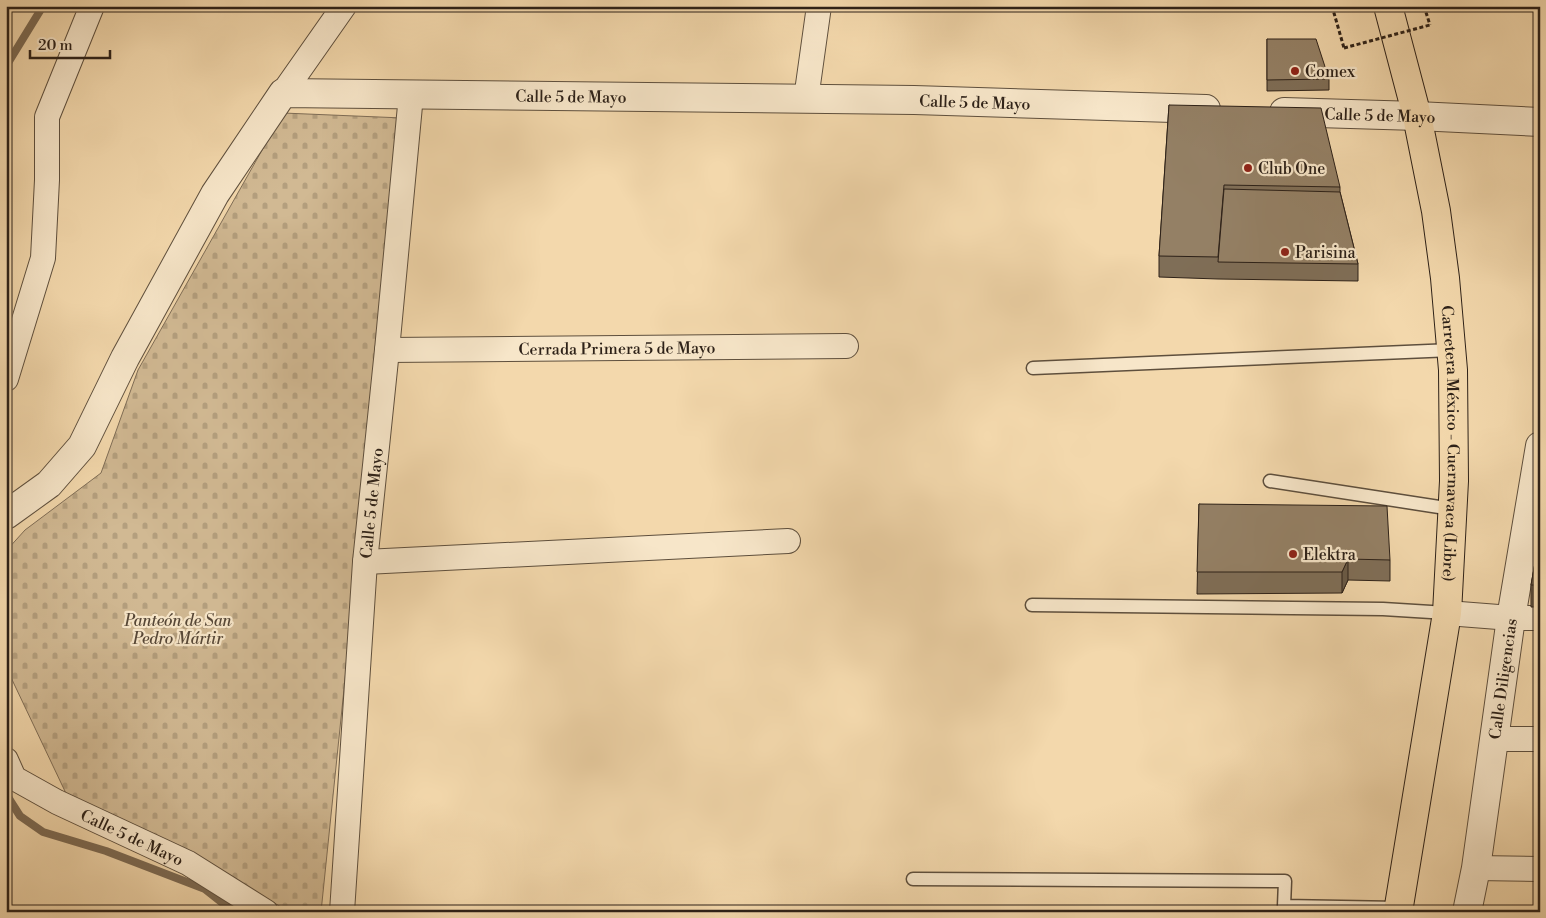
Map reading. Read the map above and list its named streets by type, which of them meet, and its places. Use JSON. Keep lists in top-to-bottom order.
{
  "streets": {
    "main road": ["Carretera México - Cuernavaca (Libre)"],
    "street": ["Calle 5 de Mayo", "Cerrada Primera 5 de Mayo", "Calle Diligencias"]
  },
  "crossings": [
    ["Calle 5 de Mayo", "Cerrada Primera 5 de Mayo"],
    ["Calle 5 de Mayo", "Carretera México - Cuernavaca (Libre)"]
  ],
  "parks": ["Panteón de San Pedro Mártir"],
  "places": [
    "Comex",
    "Club One",
    "Parisina",
    "Elektra"
  ],
  "scale_bar": "20 m"
}
